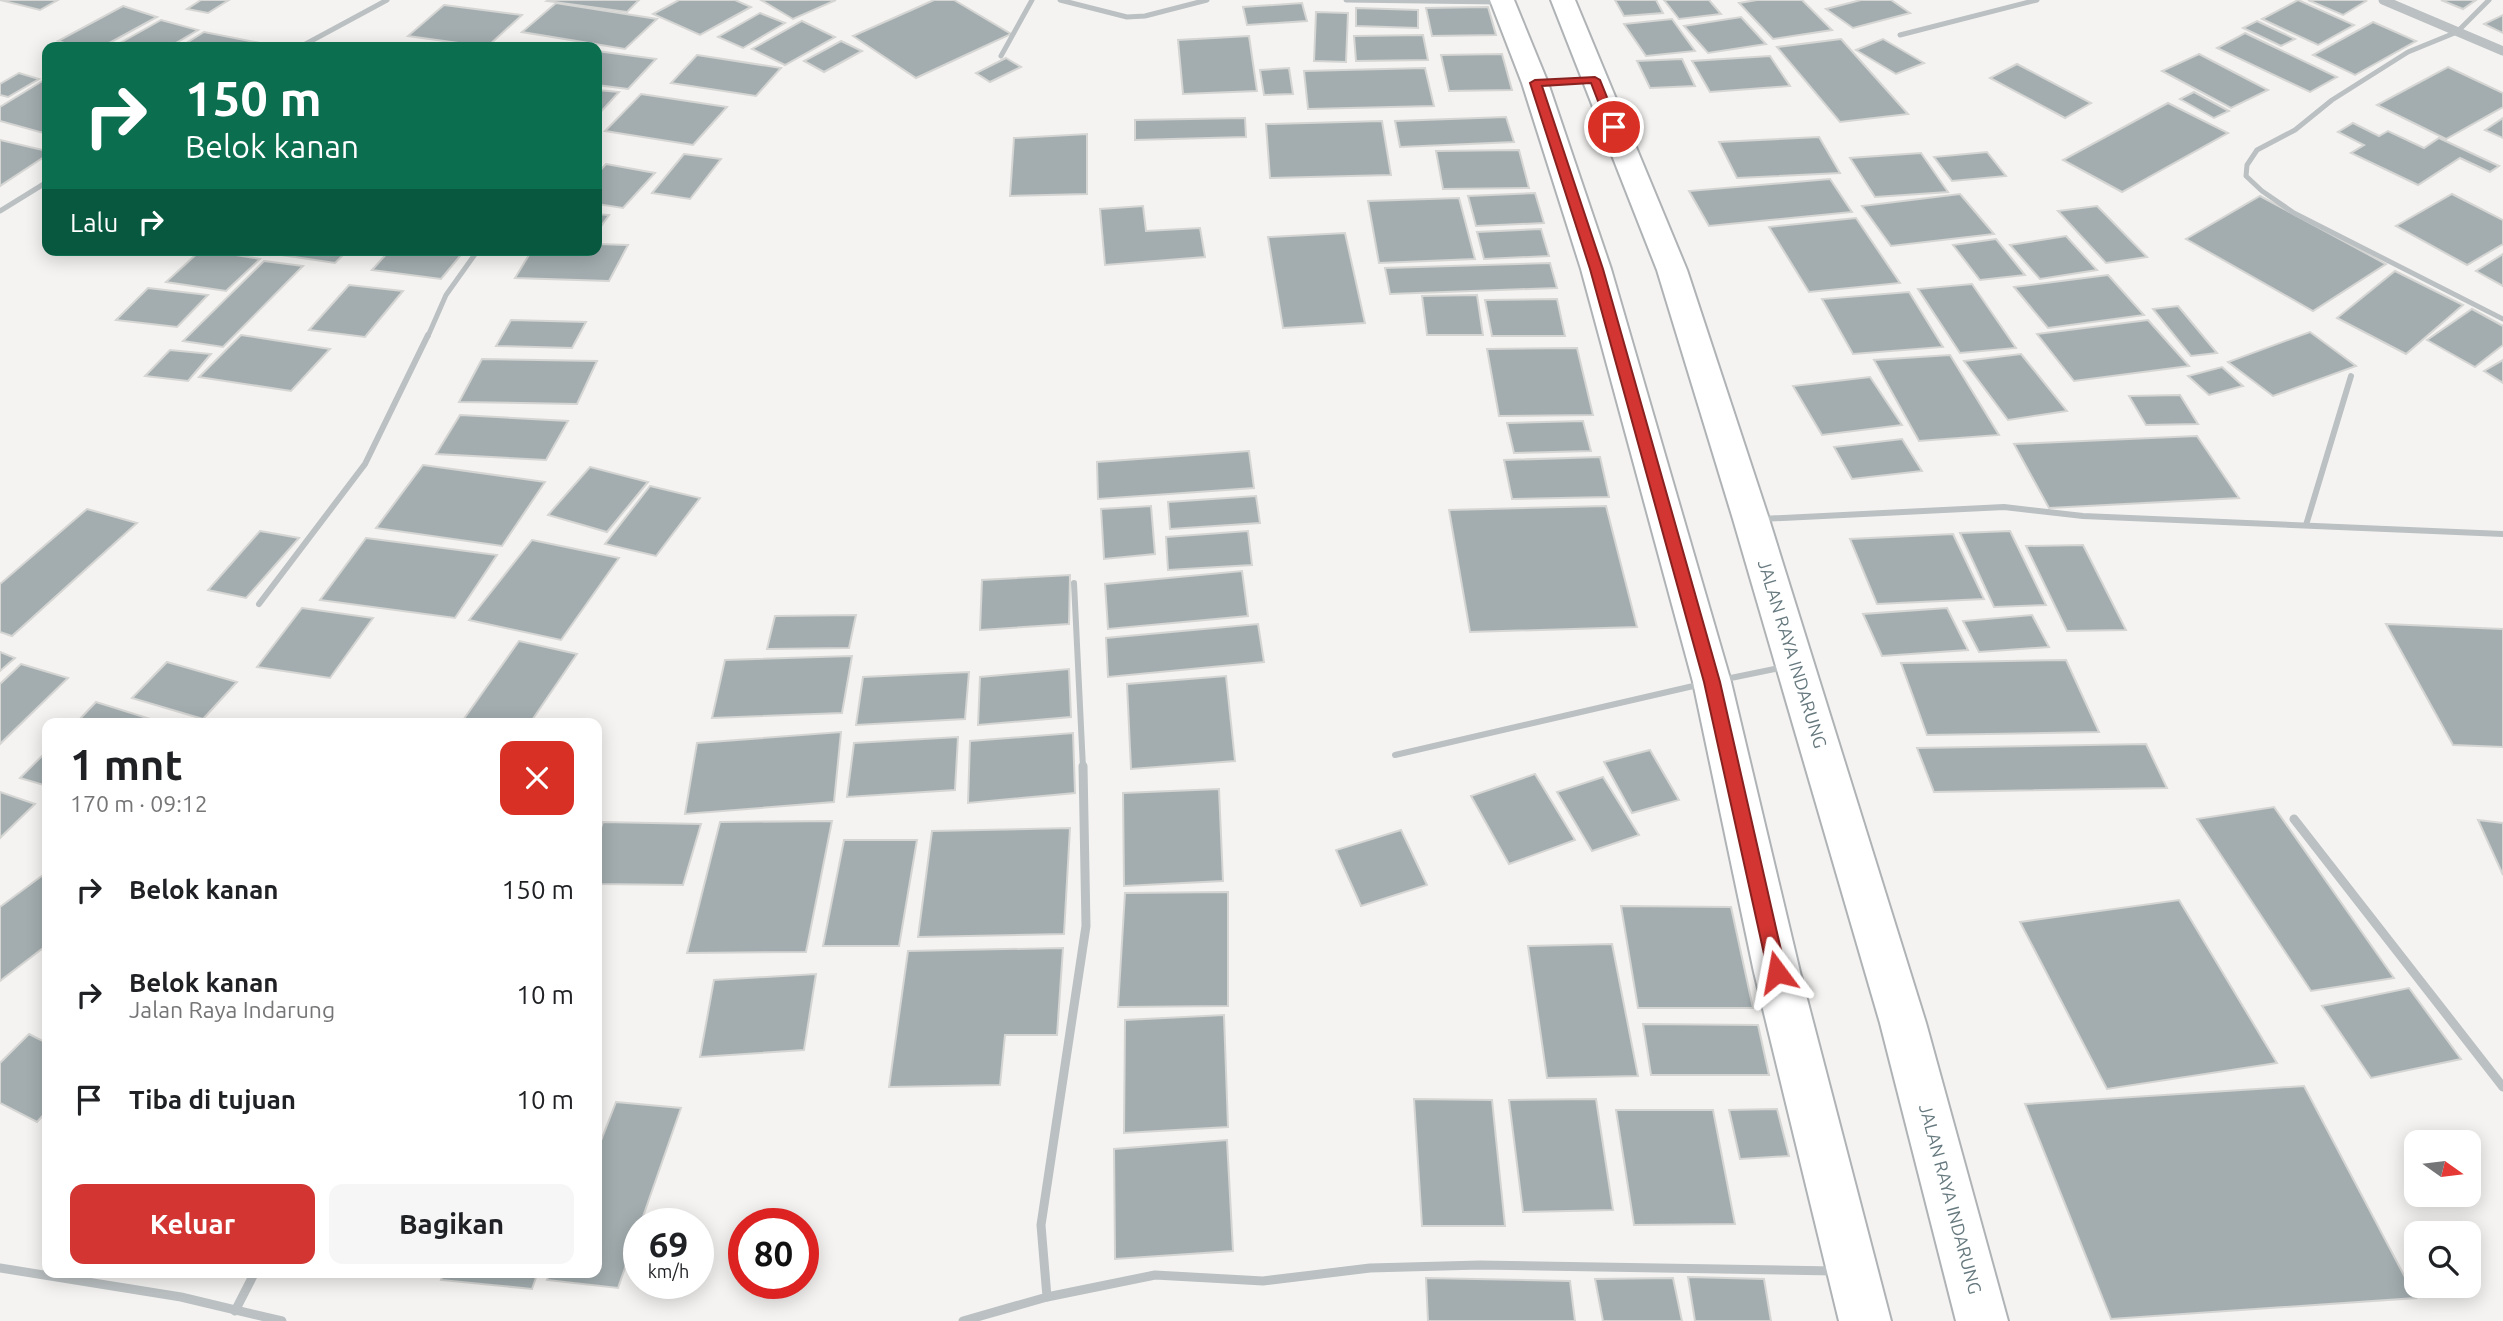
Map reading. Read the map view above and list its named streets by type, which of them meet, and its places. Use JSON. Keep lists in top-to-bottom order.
{
  "streets": {
    "highway": ["JALAN RAYA INDARUNG"]
  },
  "north": "right",
  "page": {
    "turn": ["150 m", "Belok kanan"],
    "then": "Lalu",
    "heading": ["1 mnt", "170 m · 09:12"],
    "list": [
      {
        "name": "Belok kanan",
        "value": "150 m"
      },
      {
        "name": "Belok kanan",
        "note": "Jalan Raya Indarung",
        "value": "10 m"
      },
      {
        "name": "Tiba di tujuan",
        "value": "10 m"
      }
    ],
    "buttons": ["Keluar", "Bagikan"],
    "speed": "69 km/h",
    "limit": "80"
  }
}
